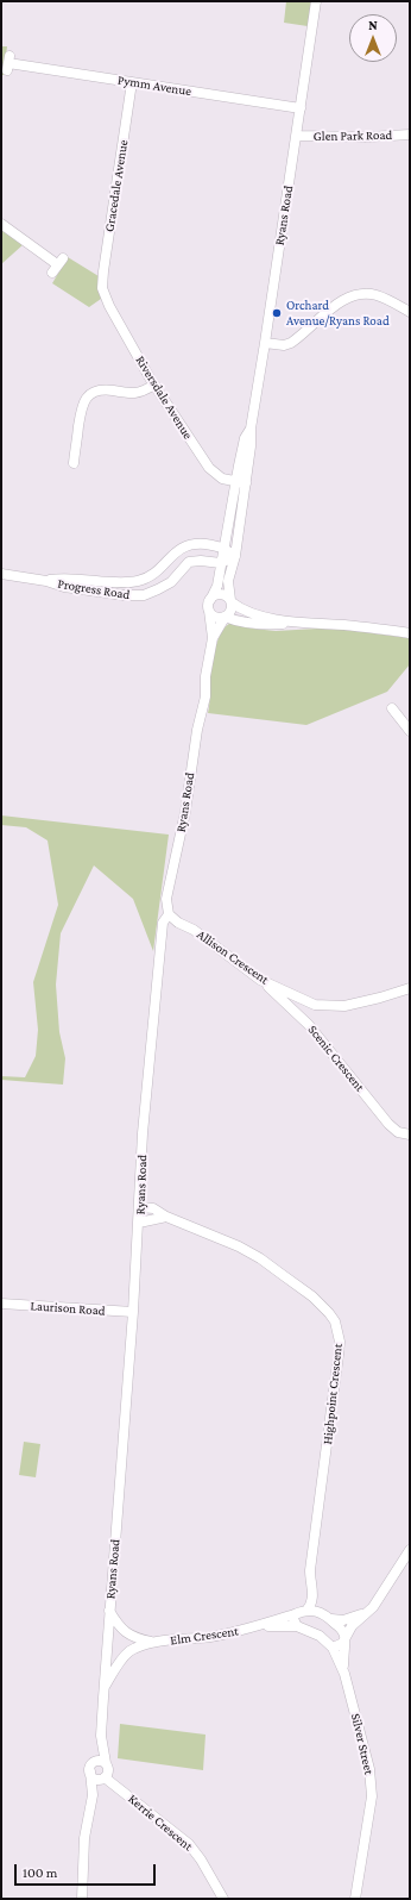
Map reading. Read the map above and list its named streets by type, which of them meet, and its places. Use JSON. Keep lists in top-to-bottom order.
{
  "streets": {
    "street": [
      "Pymm Avenue",
      "Glen Park Road",
      "Gracedale Avenue",
      "Ryans Road",
      "Riversdale Avenue",
      "Progress Road",
      "Allison Crescent",
      "Scenic Crescent",
      "Laurison Road",
      "Highpoint Crescent",
      "Elm Crescent",
      "Silver Street",
      "Kerrie Crescent"
    ]
  },
  "crossings": [
    ["Pymm Avenue", "Gracedale Avenue"],
    ["Pymm Avenue", "Ryans Road"],
    ["Glen Park Road", "Ryans Road"],
    ["Gracedale Avenue", "Riversdale Avenue"],
    ["Ryans Road", "Riversdale Avenue"],
    ["Ryans Road", "Progress Road"],
    ["Ryans Road", "Allison Crescent"],
    ["Ryans Road", "Laurison Road"],
    ["Ryans Road", "Highpoint Crescent"],
    ["Ryans Road", "Elm Crescent"],
    ["Ryans Road", "Kerrie Crescent"],
    ["Allison Crescent", "Scenic Crescent"],
    ["Highpoint Crescent", "Elm Crescent"]
  ],
  "places": ["Orchard Avenue/Ryans Road"],
  "scale_bar": "100 m",
  "north": "top"
}
